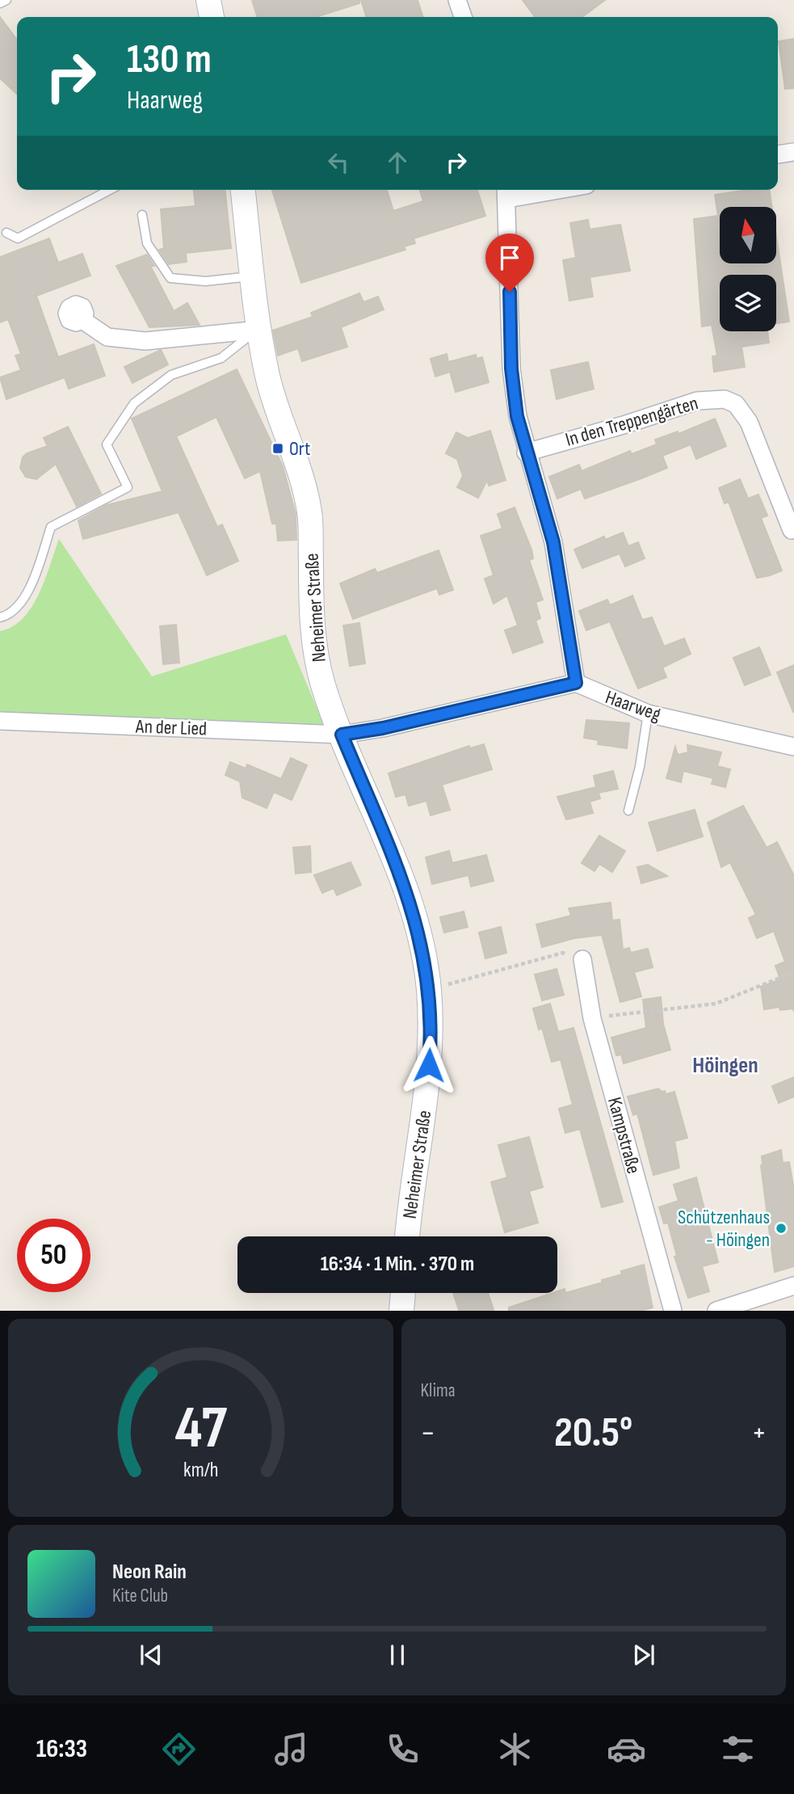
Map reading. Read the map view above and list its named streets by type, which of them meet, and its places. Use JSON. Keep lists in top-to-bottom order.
{
  "streets": {
    "main road": ["Neheimer Straße"],
    "street": [
      "In den Treppengärten",
      "Haarweg",
      "An der Lied",
      "Kampstraße"
    ]
  },
  "crossings": [
    ["Neheimer Straße", "An der Lied"]
  ],
  "districts": ["Höingen"],
  "places": {
    "transit": ["Ort"],
    "other": ["Schützenhaus - Höingen"]
  },
  "north": "top",
  "page": {
    "turn": ["130 m", "Haarweg"],
    "limit": "50",
    "trip": "16:34 · 1 Min. · 370 m",
    "tile": "Klima",
    "heat": ["−", "20.5°", "+"],
    "song": ["Neon Rain", "Kite Club"],
    "tabs": "16:33",
    "gauge": ["47", "km/h"]
  }
}
